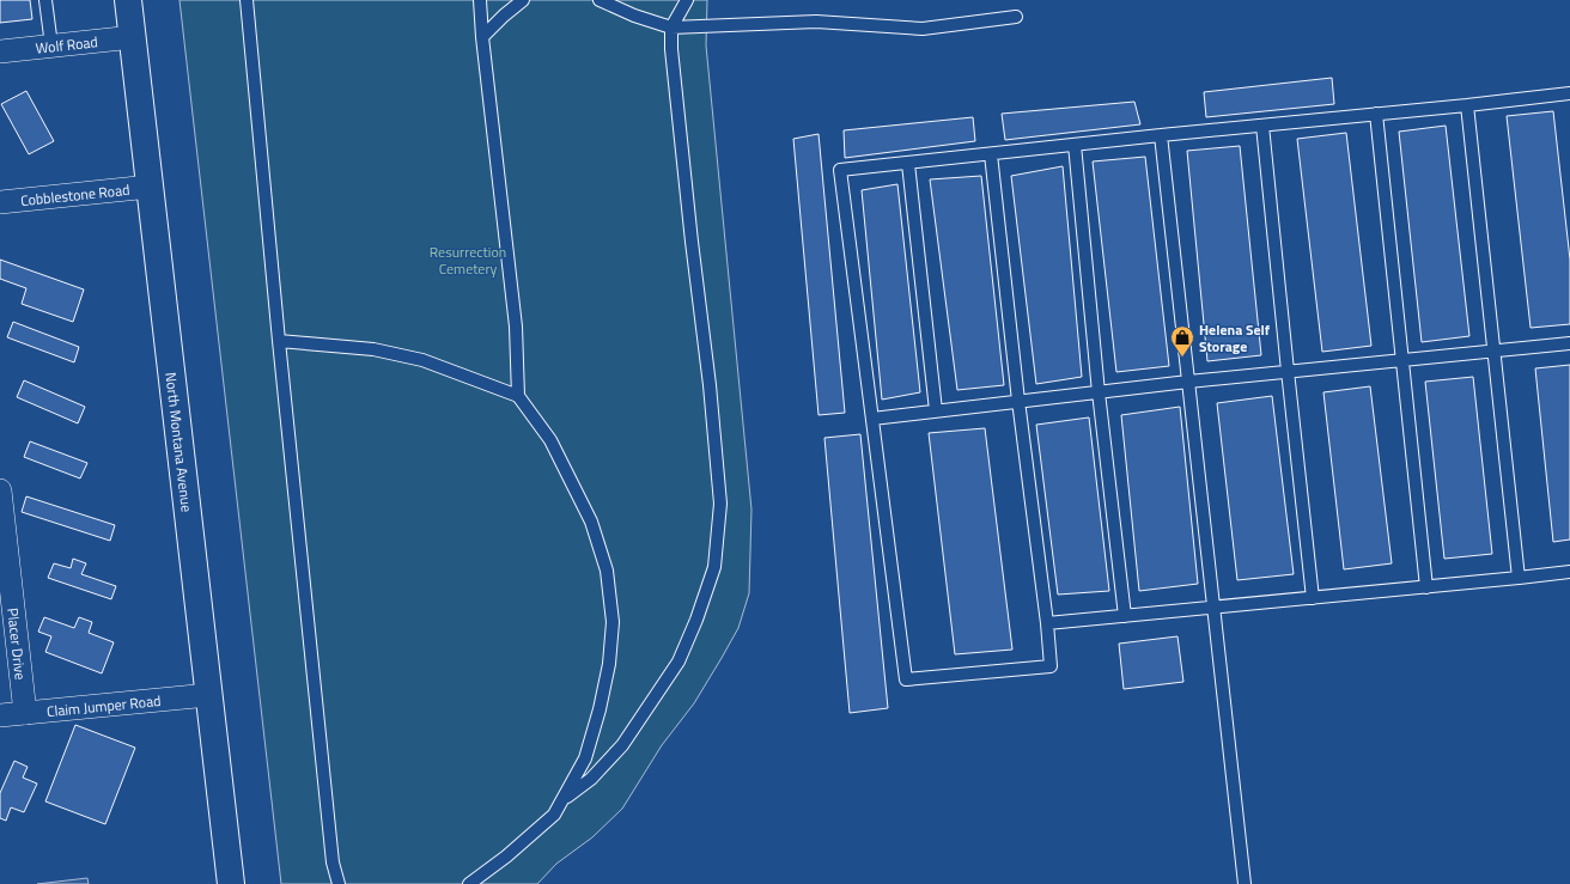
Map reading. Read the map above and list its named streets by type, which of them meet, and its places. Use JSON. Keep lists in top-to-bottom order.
{
  "streets": {
    "main road": ["North Montana Avenue"],
    "street": [
      "Wolf Road",
      "Cobblestone Road",
      "Placer Drive",
      "Claim Jumper Road"
    ]
  },
  "crossings": [
    ["Wolf Road", "North Montana Avenue"],
    ["Cobblestone Road", "North Montana Avenue"],
    ["North Montana Avenue", "Claim Jumper Road"],
    ["Placer Drive", "Claim Jumper Road"]
  ],
  "parks": ["Resurrection Cemetery"],
  "places": {
    "shop": ["Helena Self Storage"]
  }
}
